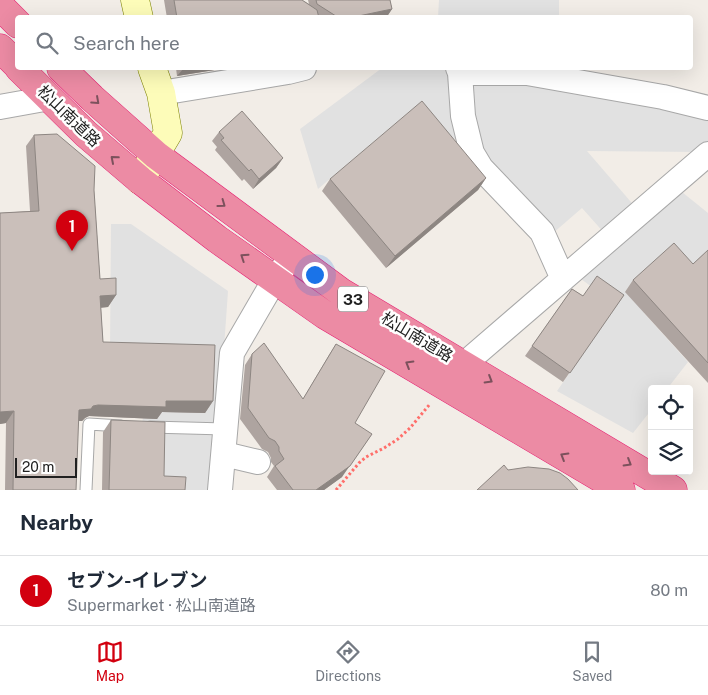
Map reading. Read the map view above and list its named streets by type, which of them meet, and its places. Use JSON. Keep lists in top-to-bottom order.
{
  "streets": {
    "highway": ["松山南道路", "33"]
  },
  "scale_bar": "20 m",
  "page": {
    "search": "Search here",
    "pins": "1",
    "scale": "20 m",
    "heading": "Nearby",
    "list": [
      {
        "mark": "1",
        "name": "セブン-イレブン",
        "note": "Supermarket · 松山南道路",
        "value": "80 m"
      }
    ],
    "nav": ["Map", "Directions", "Saved"]
  }
}
